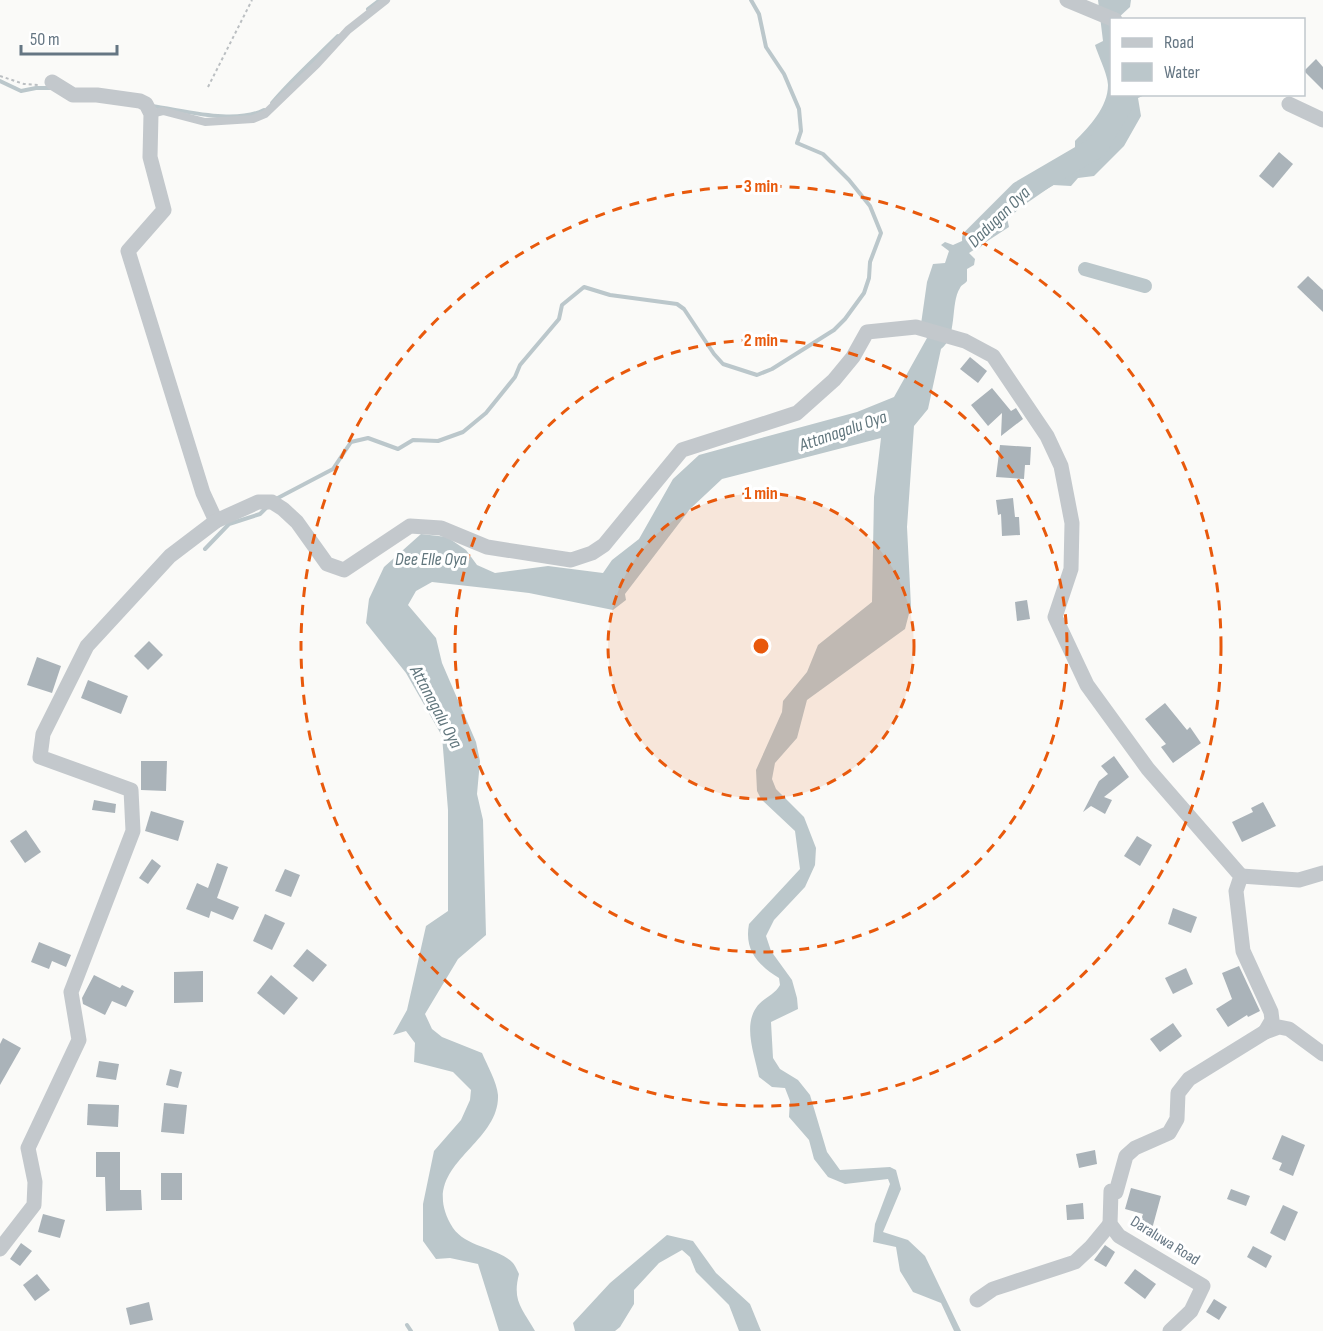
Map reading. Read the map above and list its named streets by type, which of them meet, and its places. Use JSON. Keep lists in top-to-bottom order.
{
  "streets": {
    "street": ["Daraluwa Road"]
  },
  "water": ["Dadugan Oya", "Attanagalu Oya", "Dee Elle Oya"],
  "legend": ["Road", "Water"],
  "scale_bar": "50 m",
  "rings": ["3 min", "2 min", "1 min"]
}
